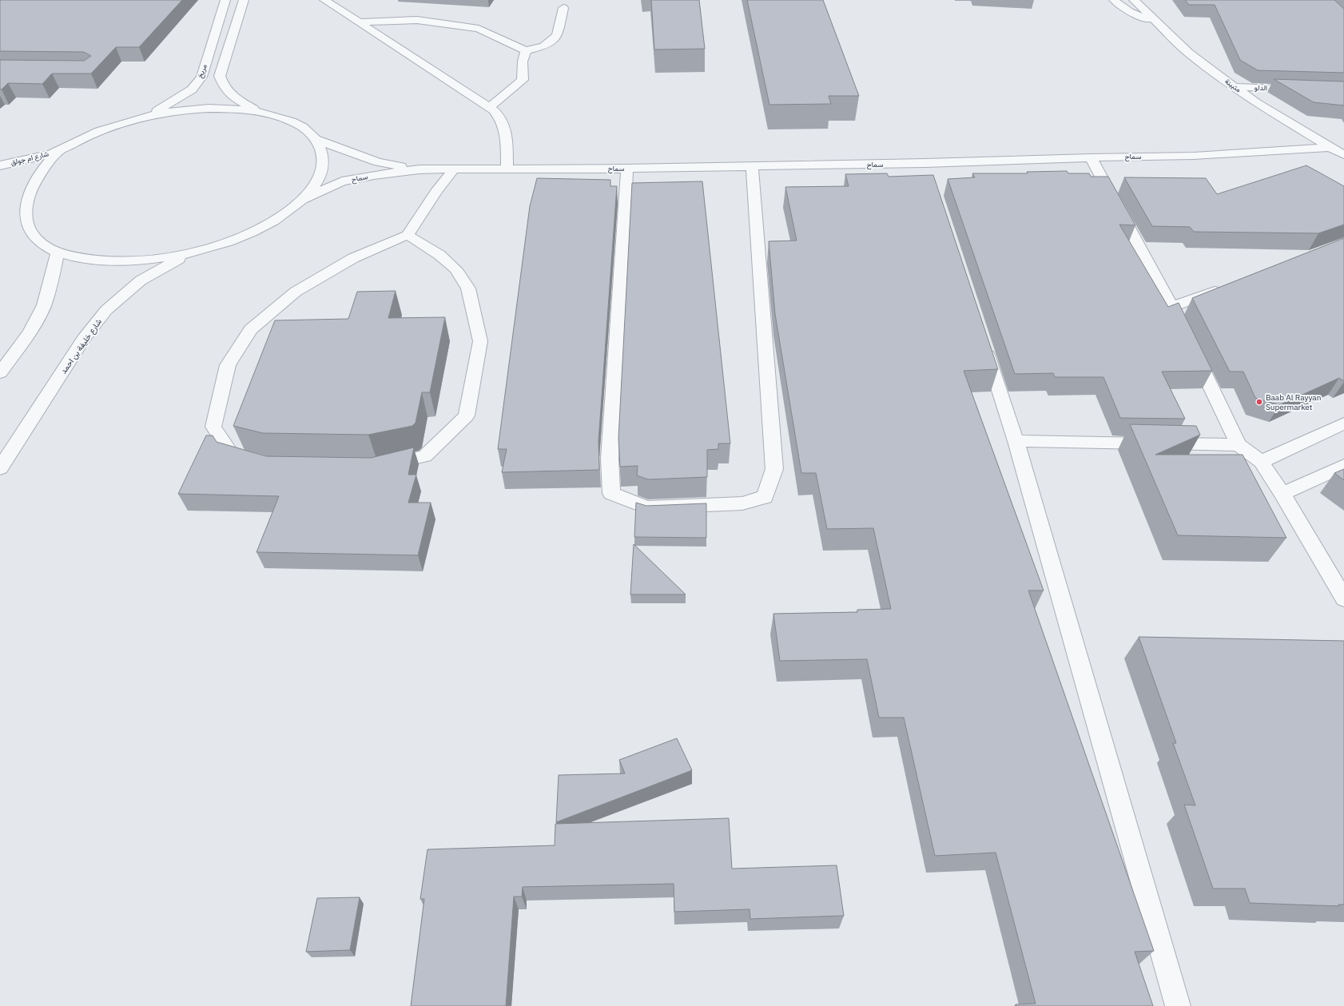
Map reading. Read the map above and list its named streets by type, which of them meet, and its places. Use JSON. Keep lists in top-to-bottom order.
{
  "streets": {
    "street": [
      "مريخ",
      "متيبنة",
      "الدلو",
      "سماح",
      "شارع ام جولق",
      "شارع خليفة بن احمد"
    ]
  },
  "crossings": [
    ["متيبنة", "الدلو"],
    ["متيبنة", "سماح"]
  ],
  "places": ["Baab Al Rayyan Supermarket"]
}
